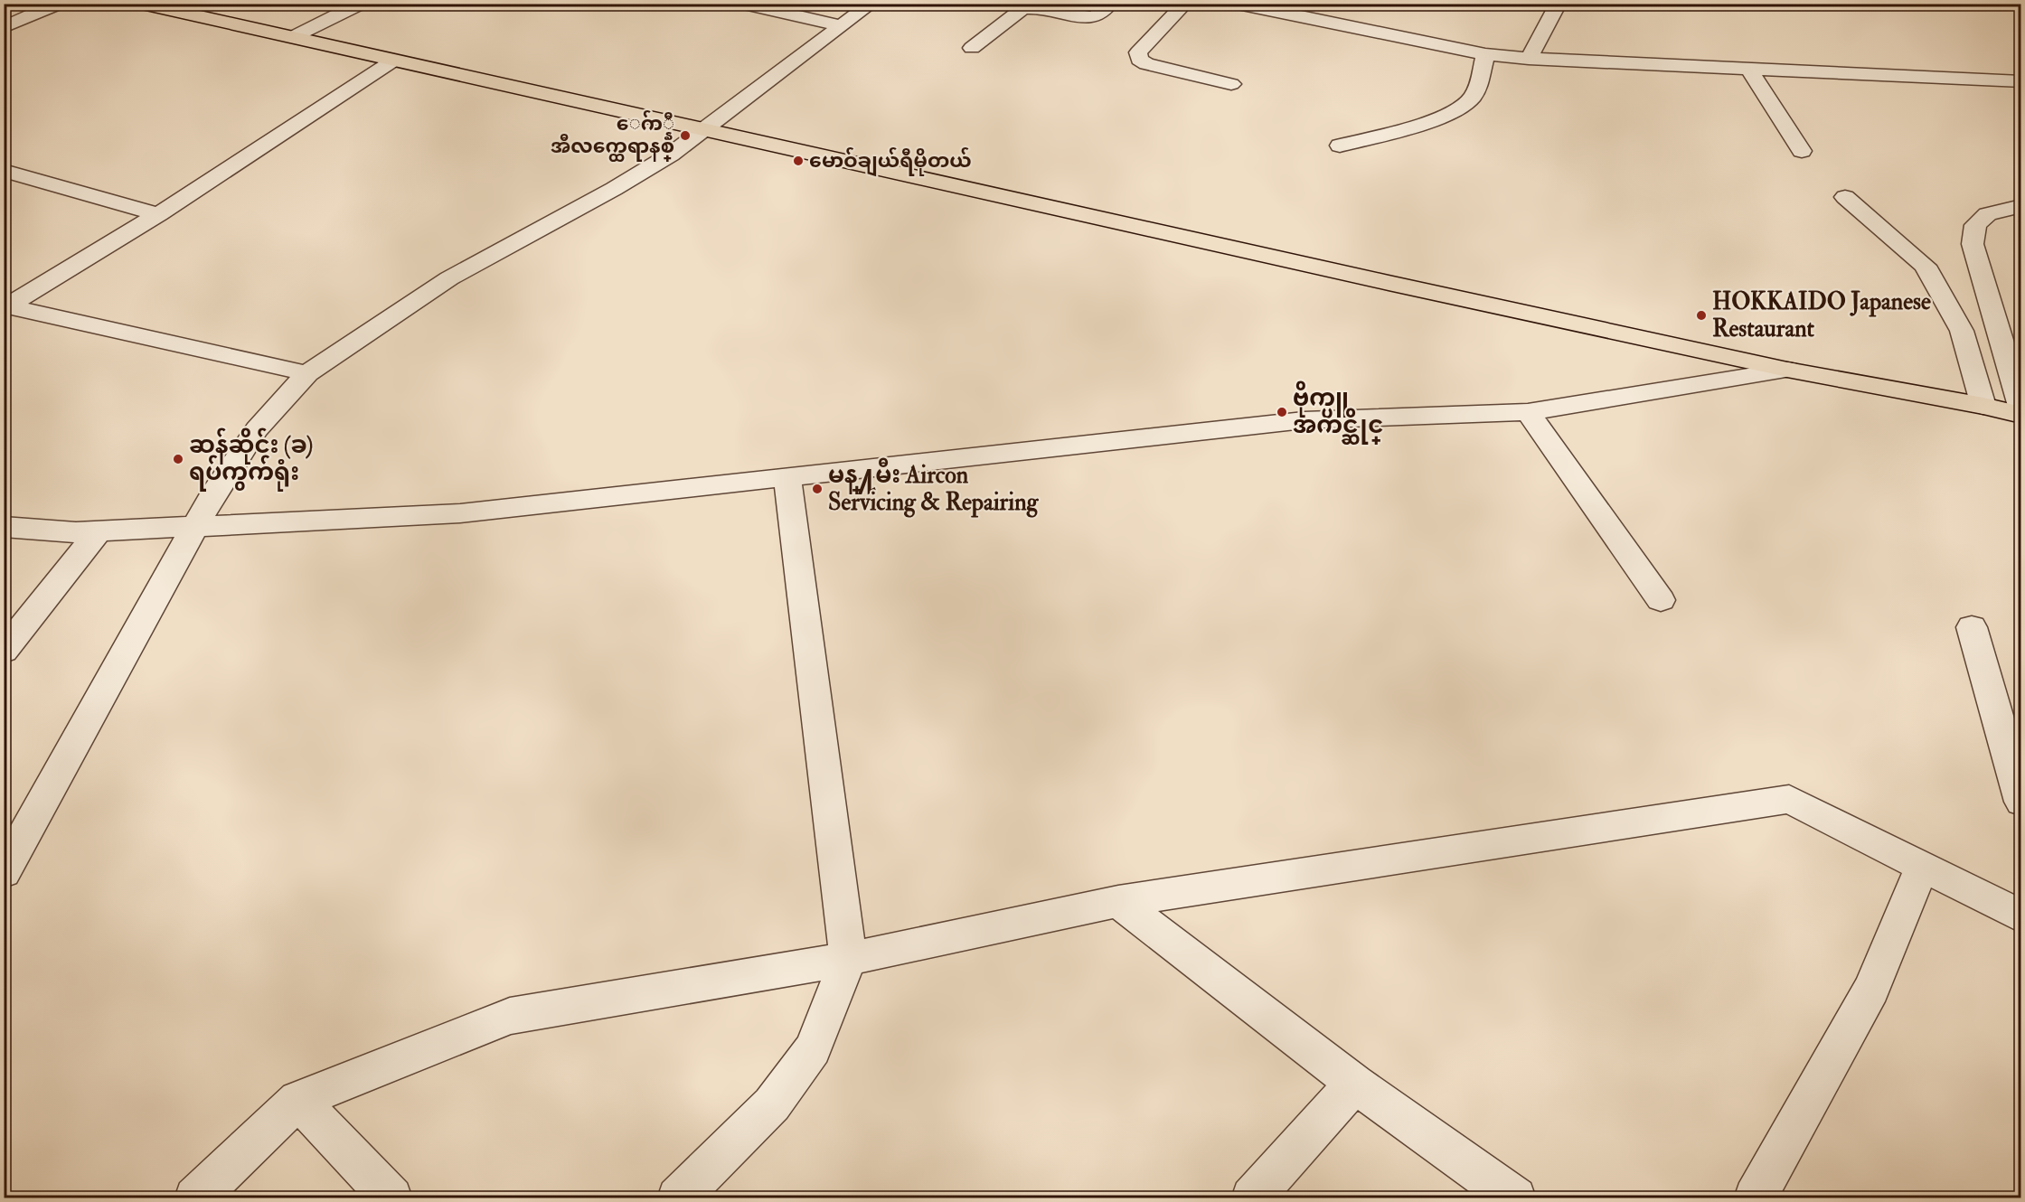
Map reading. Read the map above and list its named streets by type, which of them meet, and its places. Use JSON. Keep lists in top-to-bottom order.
{
  "places": [
    "ေဂ်ာ္နီ အီလက္ထေရာနစ္",
    "မောဝ်ချယ်ရီမိုတယ်",
    "HOKKAIDO Japanese Restaurant",
    "ဗိုက္ပူ အကင္ဆိုင္",
    "ဆန်ဆိုင်း (ခ) ရပ်ကွက်ရုံး",
    "မန္႔မီး Aircon Servicing & Repairing"
  ]
}
